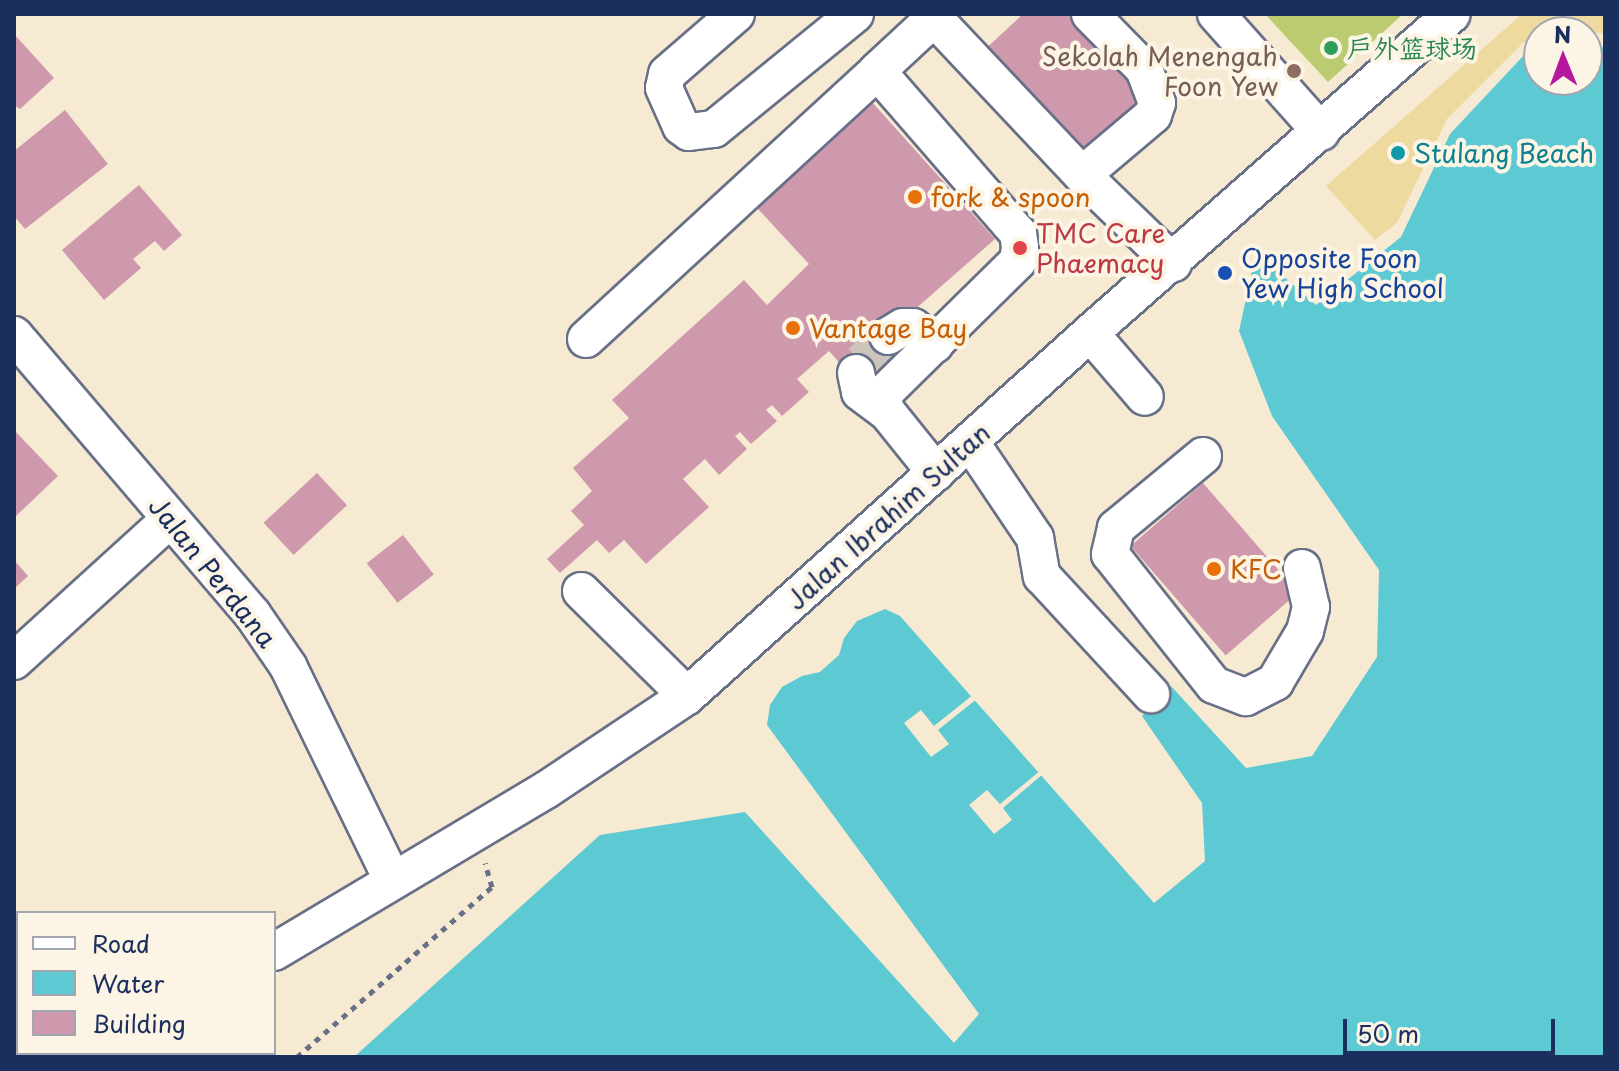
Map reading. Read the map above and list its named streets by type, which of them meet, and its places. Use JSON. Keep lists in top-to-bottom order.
{
  "streets": {
    "street": ["Jalan Ibrahim Sultan", "Jalan Perdana"]
  },
  "crossings": [
    ["Jalan Ibrahim Sultan", "Jalan Perdana"]
  ],
  "places": [
    "户外篮球场",
    "Sekolah Menengah Foon Yew",
    "Stulang Beach",
    "fork & spoon",
    "TMC Care Phaemacy",
    "Opposite Foon Yew High School",
    "Vantage Bay",
    "KFC"
  ],
  "legend": ["Road", "Water", "Building"],
  "scale_bar": "50 m",
  "north": "top"
}
